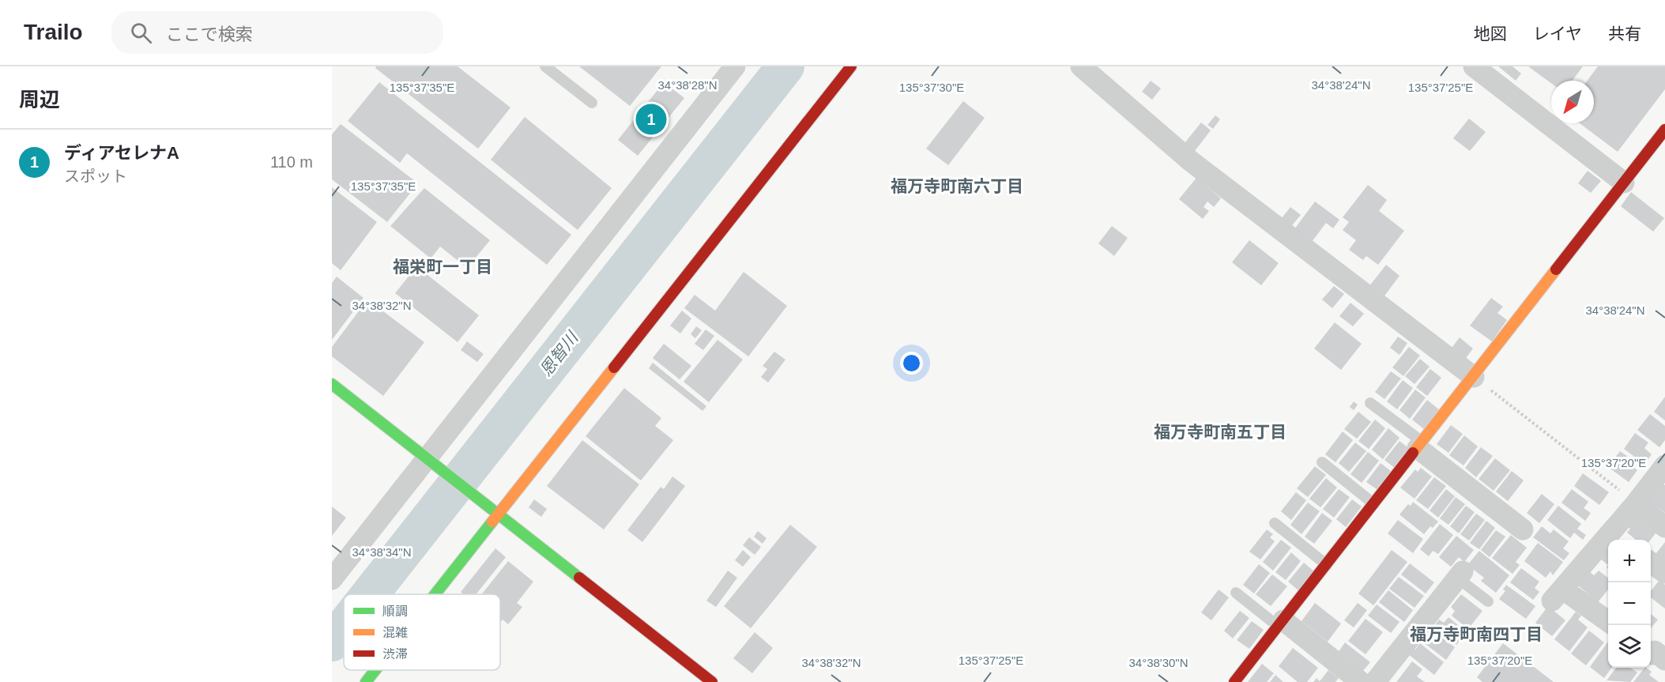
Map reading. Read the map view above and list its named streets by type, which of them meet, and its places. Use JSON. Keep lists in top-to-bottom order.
{
  "districts": [
    "福万寺町南六丁目",
    "福栄町一丁目",
    "福万寺町南五丁目",
    "福万寺町南四丁目"
  ],
  "water": ["恩智川"],
  "legend": ["順調", "混雑", "渋滞"],
  "north": "bottom left",
  "page": {
    "header": "Trailo",
    "search": "ここで検索",
    "nav": ["地図", "レイヤ", "共有"],
    "heading": "周辺",
    "pins": "1",
    "list": [
      {
        "mark": "1",
        "name": "ディアセレナA",
        "note": "スポット",
        "value": "110 m"
      }
    ],
    "map_buttons": ["+", "−"]
  },
  "coordinates": [
    "34°38'28\"N",
    "34°38'24\"N",
    "135°37'35\"E",
    "135°37'30\"E",
    "135°37'25\"E",
    "34°38'32\"N",
    "135°37'20\"E",
    "34°38'34\"N",
    "34°38'30\"N"
  ]
}
